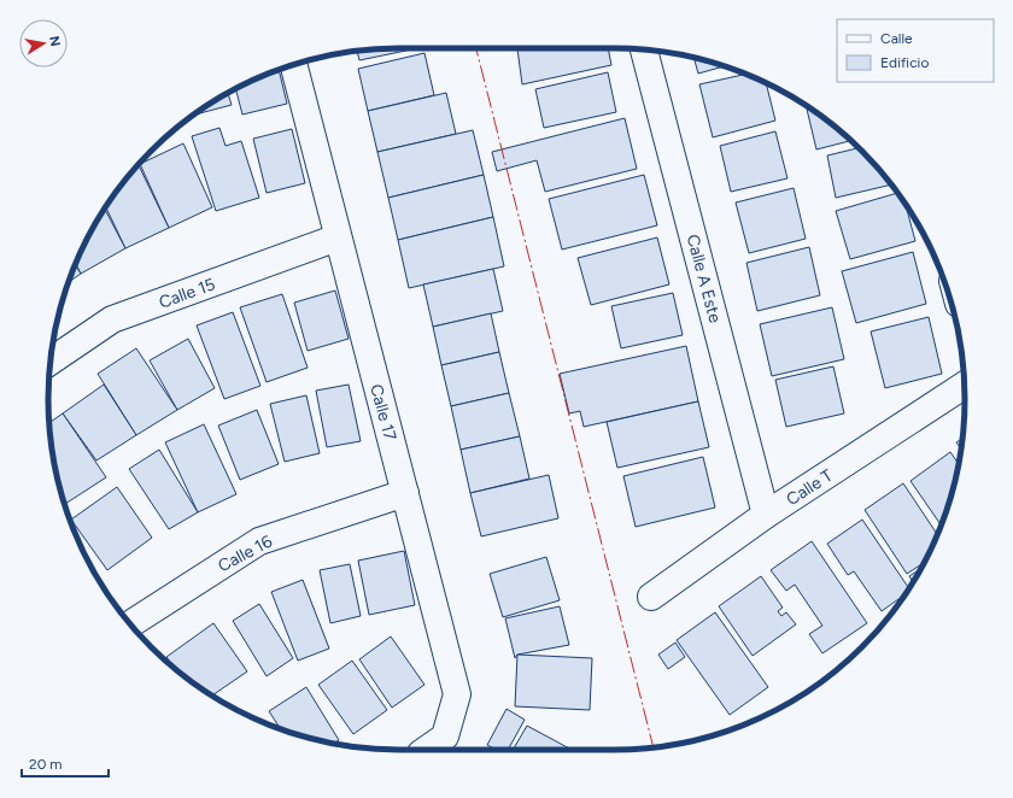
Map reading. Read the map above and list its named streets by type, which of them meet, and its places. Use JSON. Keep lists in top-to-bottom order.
{
  "streets": {
    "street": [
      "Calle A Este",
      "Calle 15",
      "Calle 17",
      "Calle T",
      "Calle 16"
    ]
  },
  "crossings": [
    ["Calle A Este", "Calle T"],
    ["Calle 15", "Calle 17"],
    ["Calle 17", "Calle 16"]
  ],
  "legend": ["Calle", "Edificio"],
  "scale_bar": "20 m",
  "north": "right"
}
